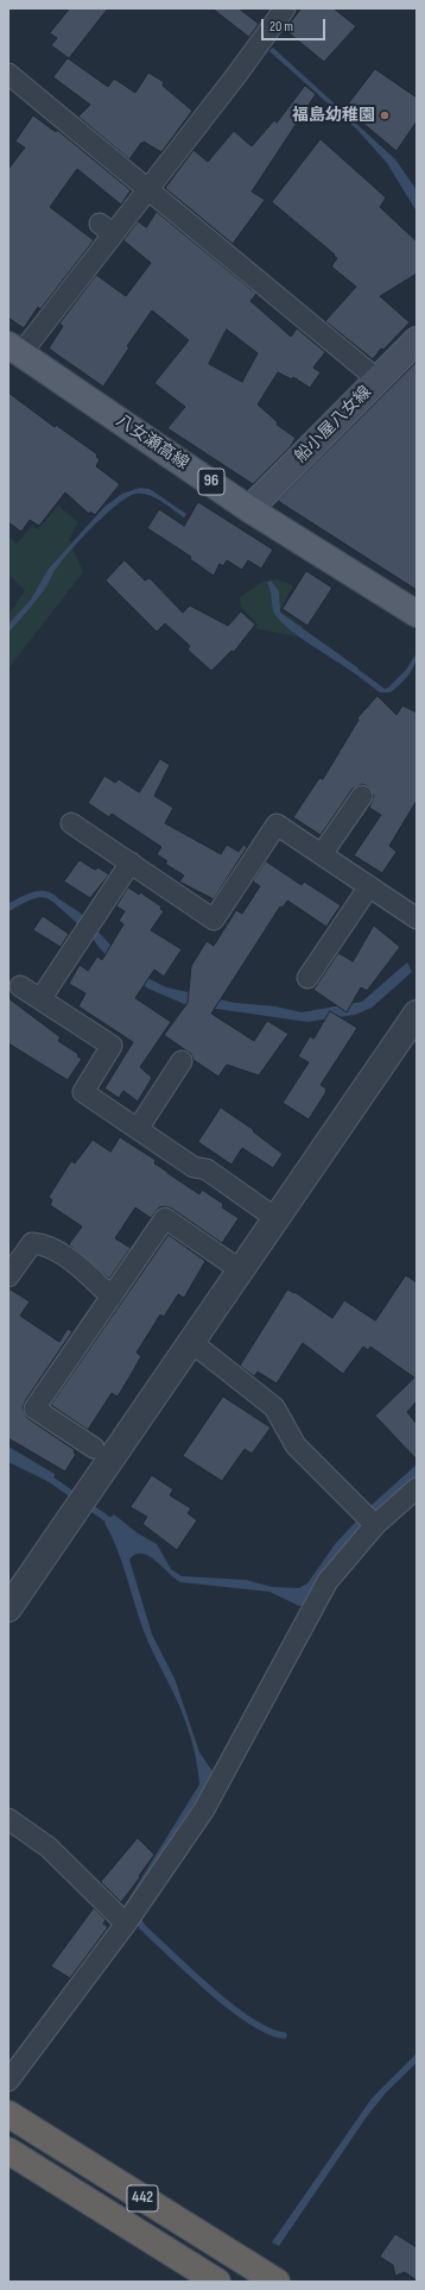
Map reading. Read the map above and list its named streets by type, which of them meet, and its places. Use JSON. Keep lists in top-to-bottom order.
{
  "streets": {
    "highway": ["442"],
    "main road": ["船小屋八女線", "八女瀬高線", "96"]
  },
  "crossings": [
    ["船小屋八女線", "八女瀬高線"]
  ],
  "places": ["福島幼稚園"],
  "scale_bar": "20 m"
}
